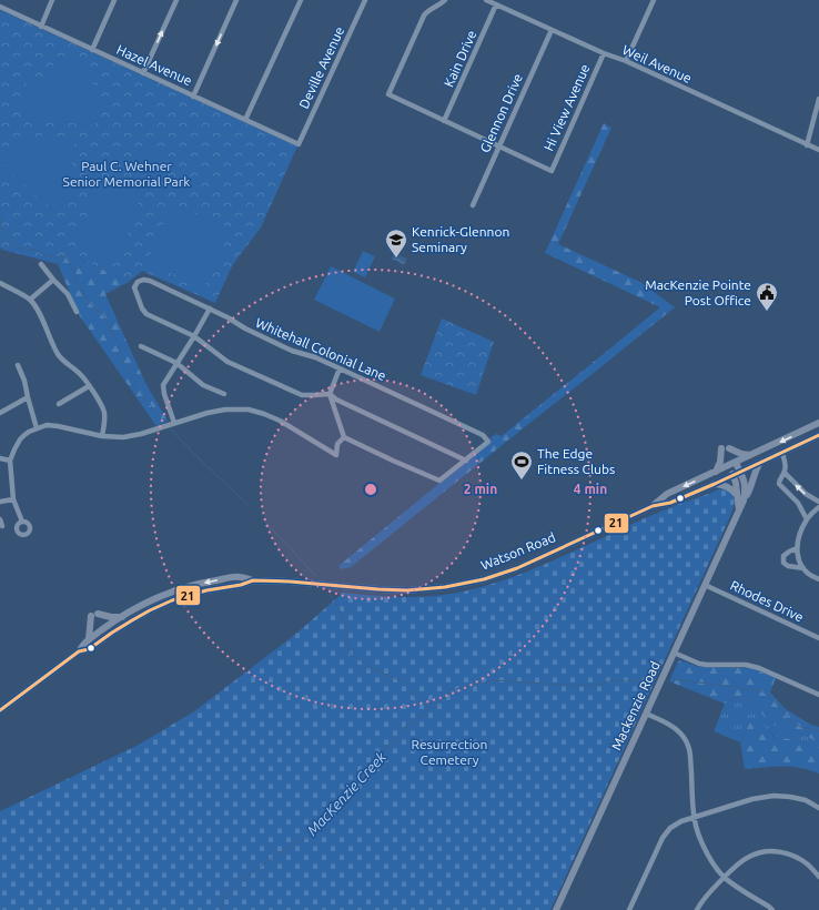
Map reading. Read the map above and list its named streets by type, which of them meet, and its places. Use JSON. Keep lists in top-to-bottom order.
{
  "streets": {
    "main road": ["Watson Road", "Mackenzie Road"],
    "street": [
      "Kain Drive",
      "Weil Avenue",
      "Hazel Avenue",
      "Deville Avenue",
      "Hi View Avenue",
      "Glennon Drive",
      "Whitehall Colonial Lane",
      "Rhodes Drive"
    ]
  },
  "crossings": [
    ["Kain Drive", "Weil Avenue"],
    ["Weil Avenue", "Hi View Avenue"],
    ["Weil Avenue", "Glennon Drive"],
    ["Hazel Avenue", "Deville Avenue"],
    ["Hi View Avenue", "Glennon Drive"],
    ["Watson Road", "Mackenzie Road"],
    ["Rhodes Drive", "Mackenzie Road"]
  ],
  "water": ["MacKenzie Creek"],
  "parks": ["Paul C. Wehner Senior Memorial Park", "Resurrection Cemetery"],
  "places": {
    "school or university": ["Kenrick-Glennon Seminary"],
    "public building": ["MacKenzie Pointe Post Office"],
    "sports": ["The Edge Fitness Clubs"]
  },
  "lines": ["transit line 21"],
  "rings": ["2 min", "4 min"]
}
